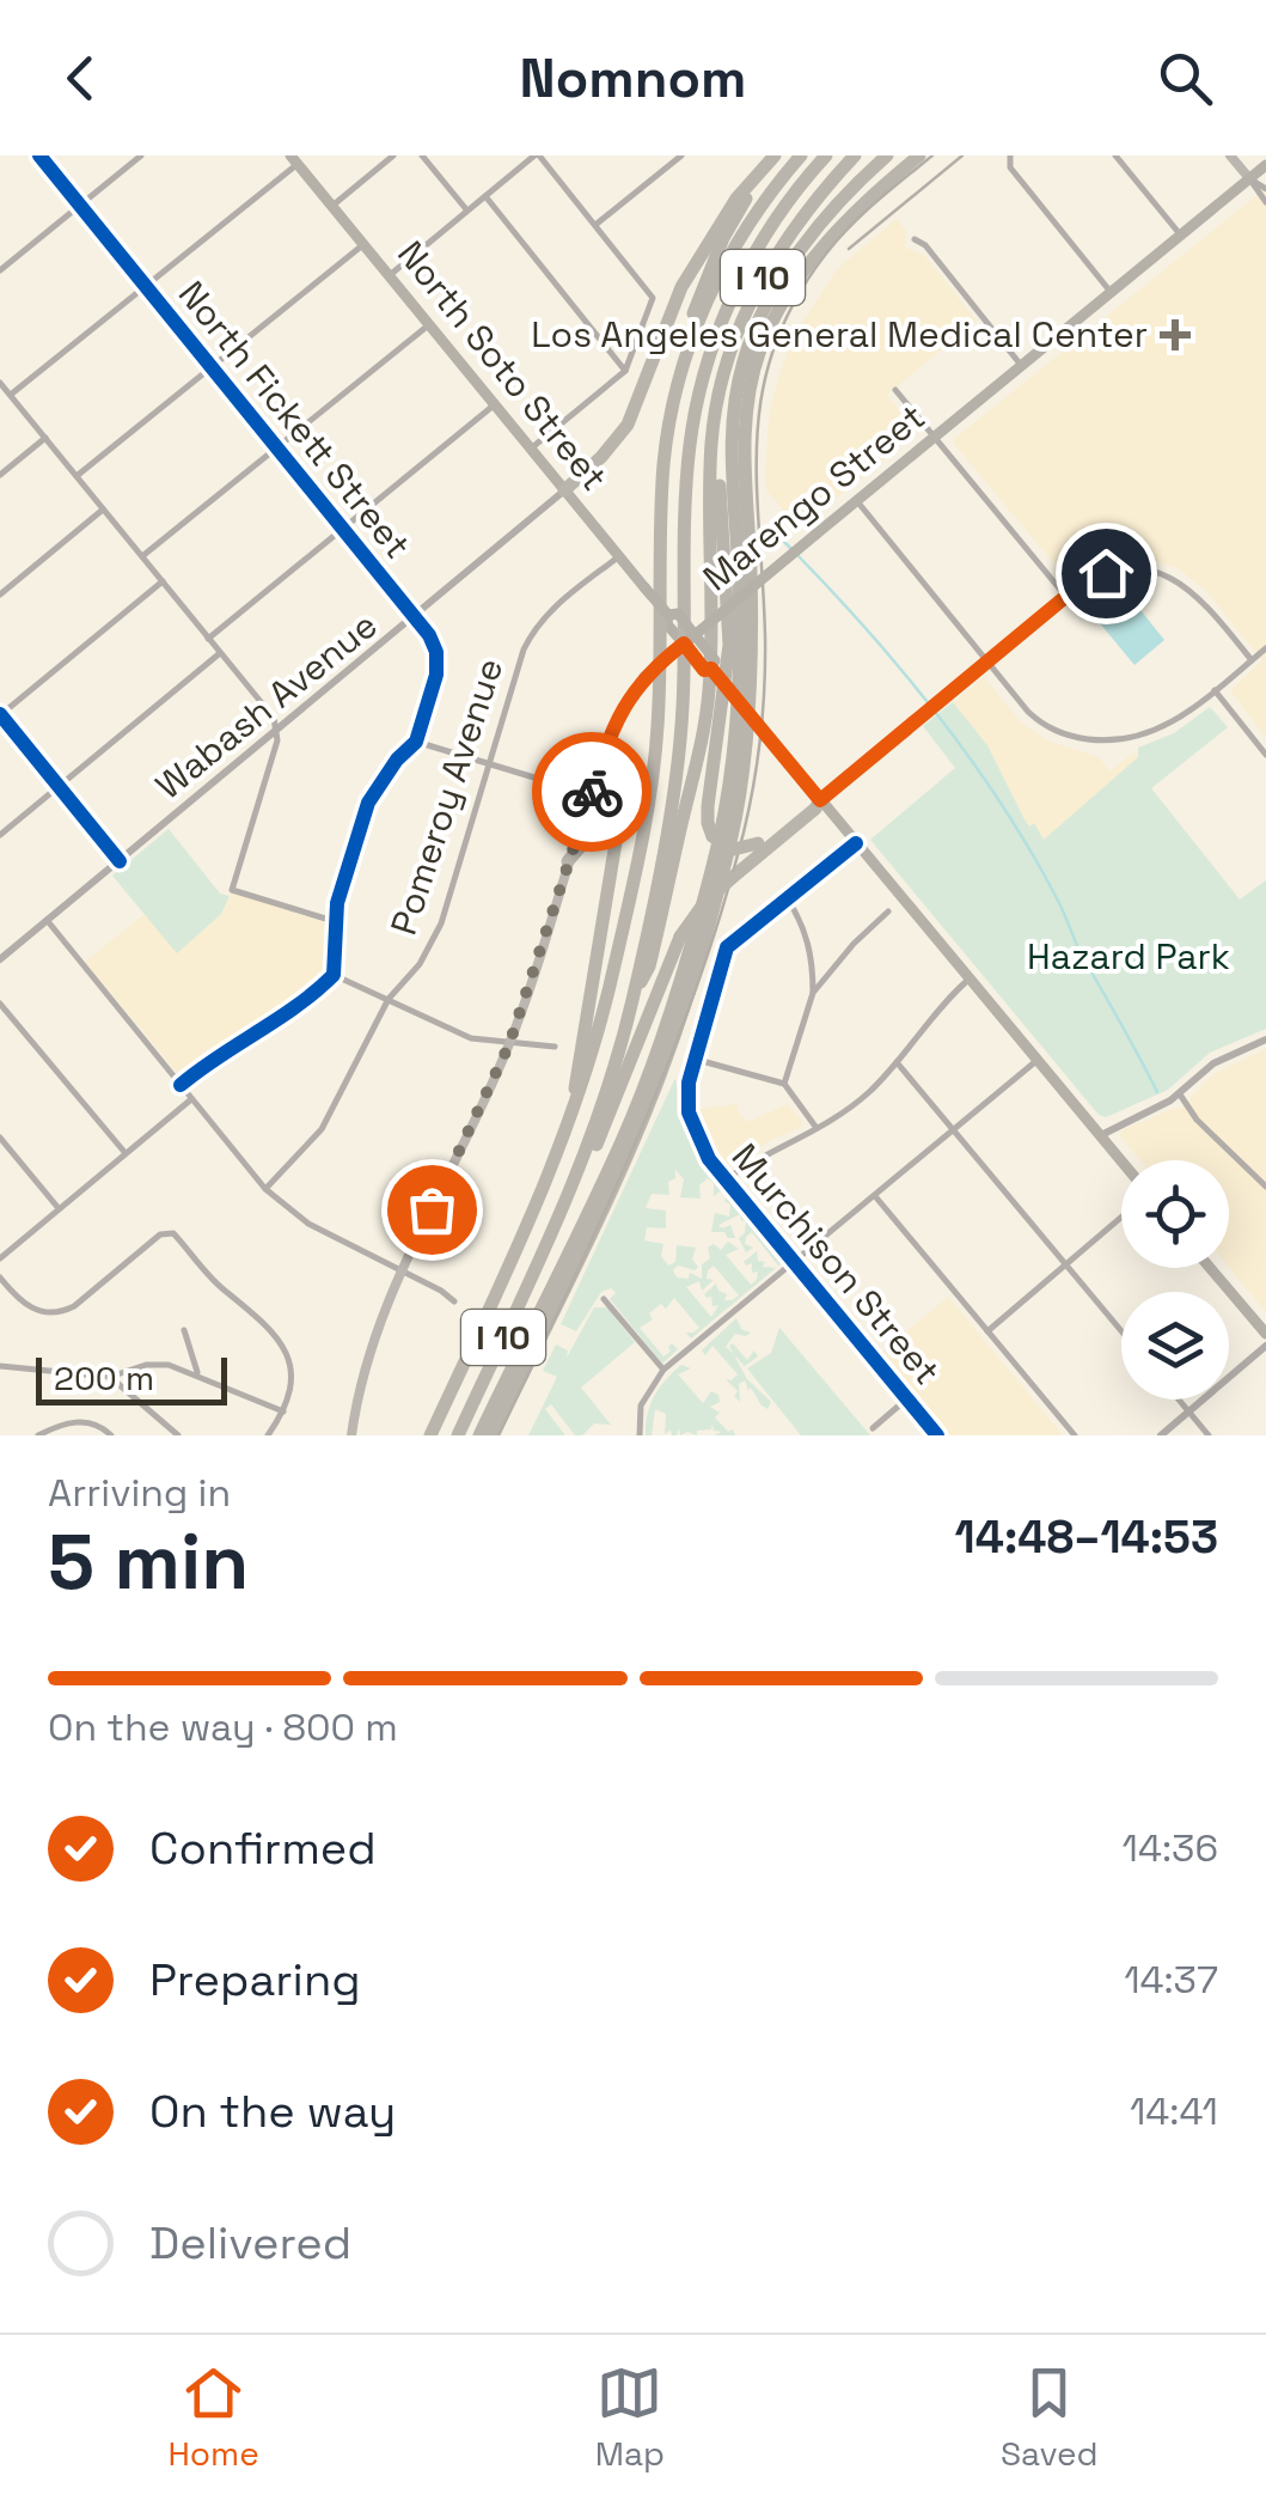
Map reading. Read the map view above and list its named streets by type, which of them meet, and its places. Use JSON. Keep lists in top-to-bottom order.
{
  "streets": {
    "highway": ["I 10"],
    "main road": ["North Soto Street", "Marengo Street"],
    "street": [
      "North Fickett Street",
      "Wabash Avenue",
      "Pomeroy Avenue",
      "Murchison Street"
    ]
  },
  "crossings": [
    ["North Soto Street", "Marengo Street"],
    ["North Soto Street", "Wabash Avenue"],
    ["North Soto Street", "Pomeroy Avenue"],
    ["North Soto Street", "Murchison Street"],
    ["North Fickett Street", "Wabash Avenue"]
  ],
  "parks": ["Hazard Park"],
  "places": {
    "health": ["Los Angeles General Medical Center"]
  },
  "scale_bar": "200 m",
  "page": {
    "header": "Nomnom",
    "scale": "200 m",
    "heading": ["5 min", "Arriving in", "14:48–14:53"],
    "bar": "On the way · 800 m",
    "list": [
      ["Confirmed", "14:36"],
      ["Preparing", "14:37"],
      ["On the way", "14:41"],
      "Delivered"
    ],
    "tabs": ["Home", "Map", "Saved"]
  }
}
